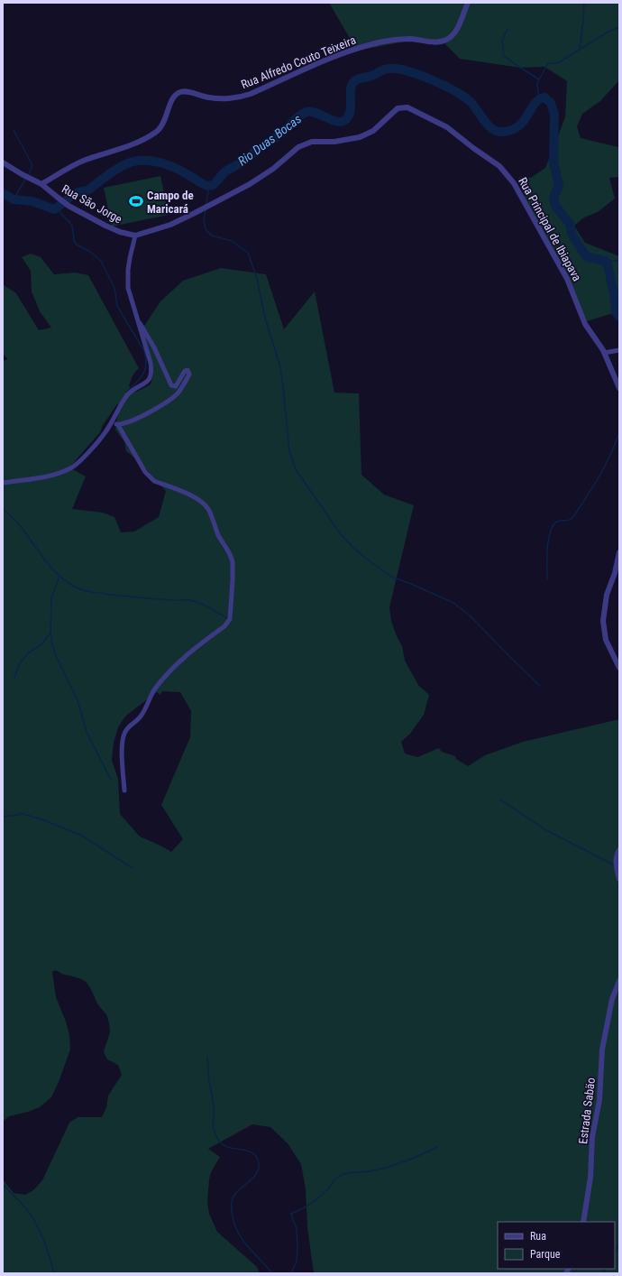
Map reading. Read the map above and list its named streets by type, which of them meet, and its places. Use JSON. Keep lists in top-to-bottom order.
{
  "streets": {
    "street": [
      "Rua Alfredo Couto Teixeira",
      "Rua São Jorge",
      "Rua Principal de Ibiapava",
      "Estrada Sabäo"
    ]
  },
  "crossings": [
    ["Rua Alfredo Couto Teixeira", "Rua São Jorge"],
    ["Rua São Jorge", "Rua Principal de Ibiapava"]
  ],
  "water": ["Rio Duas Bocas"],
  "places": {
    "sports": ["Campo de Maricará"]
  },
  "legend": ["Rua", "Parque"]
}
